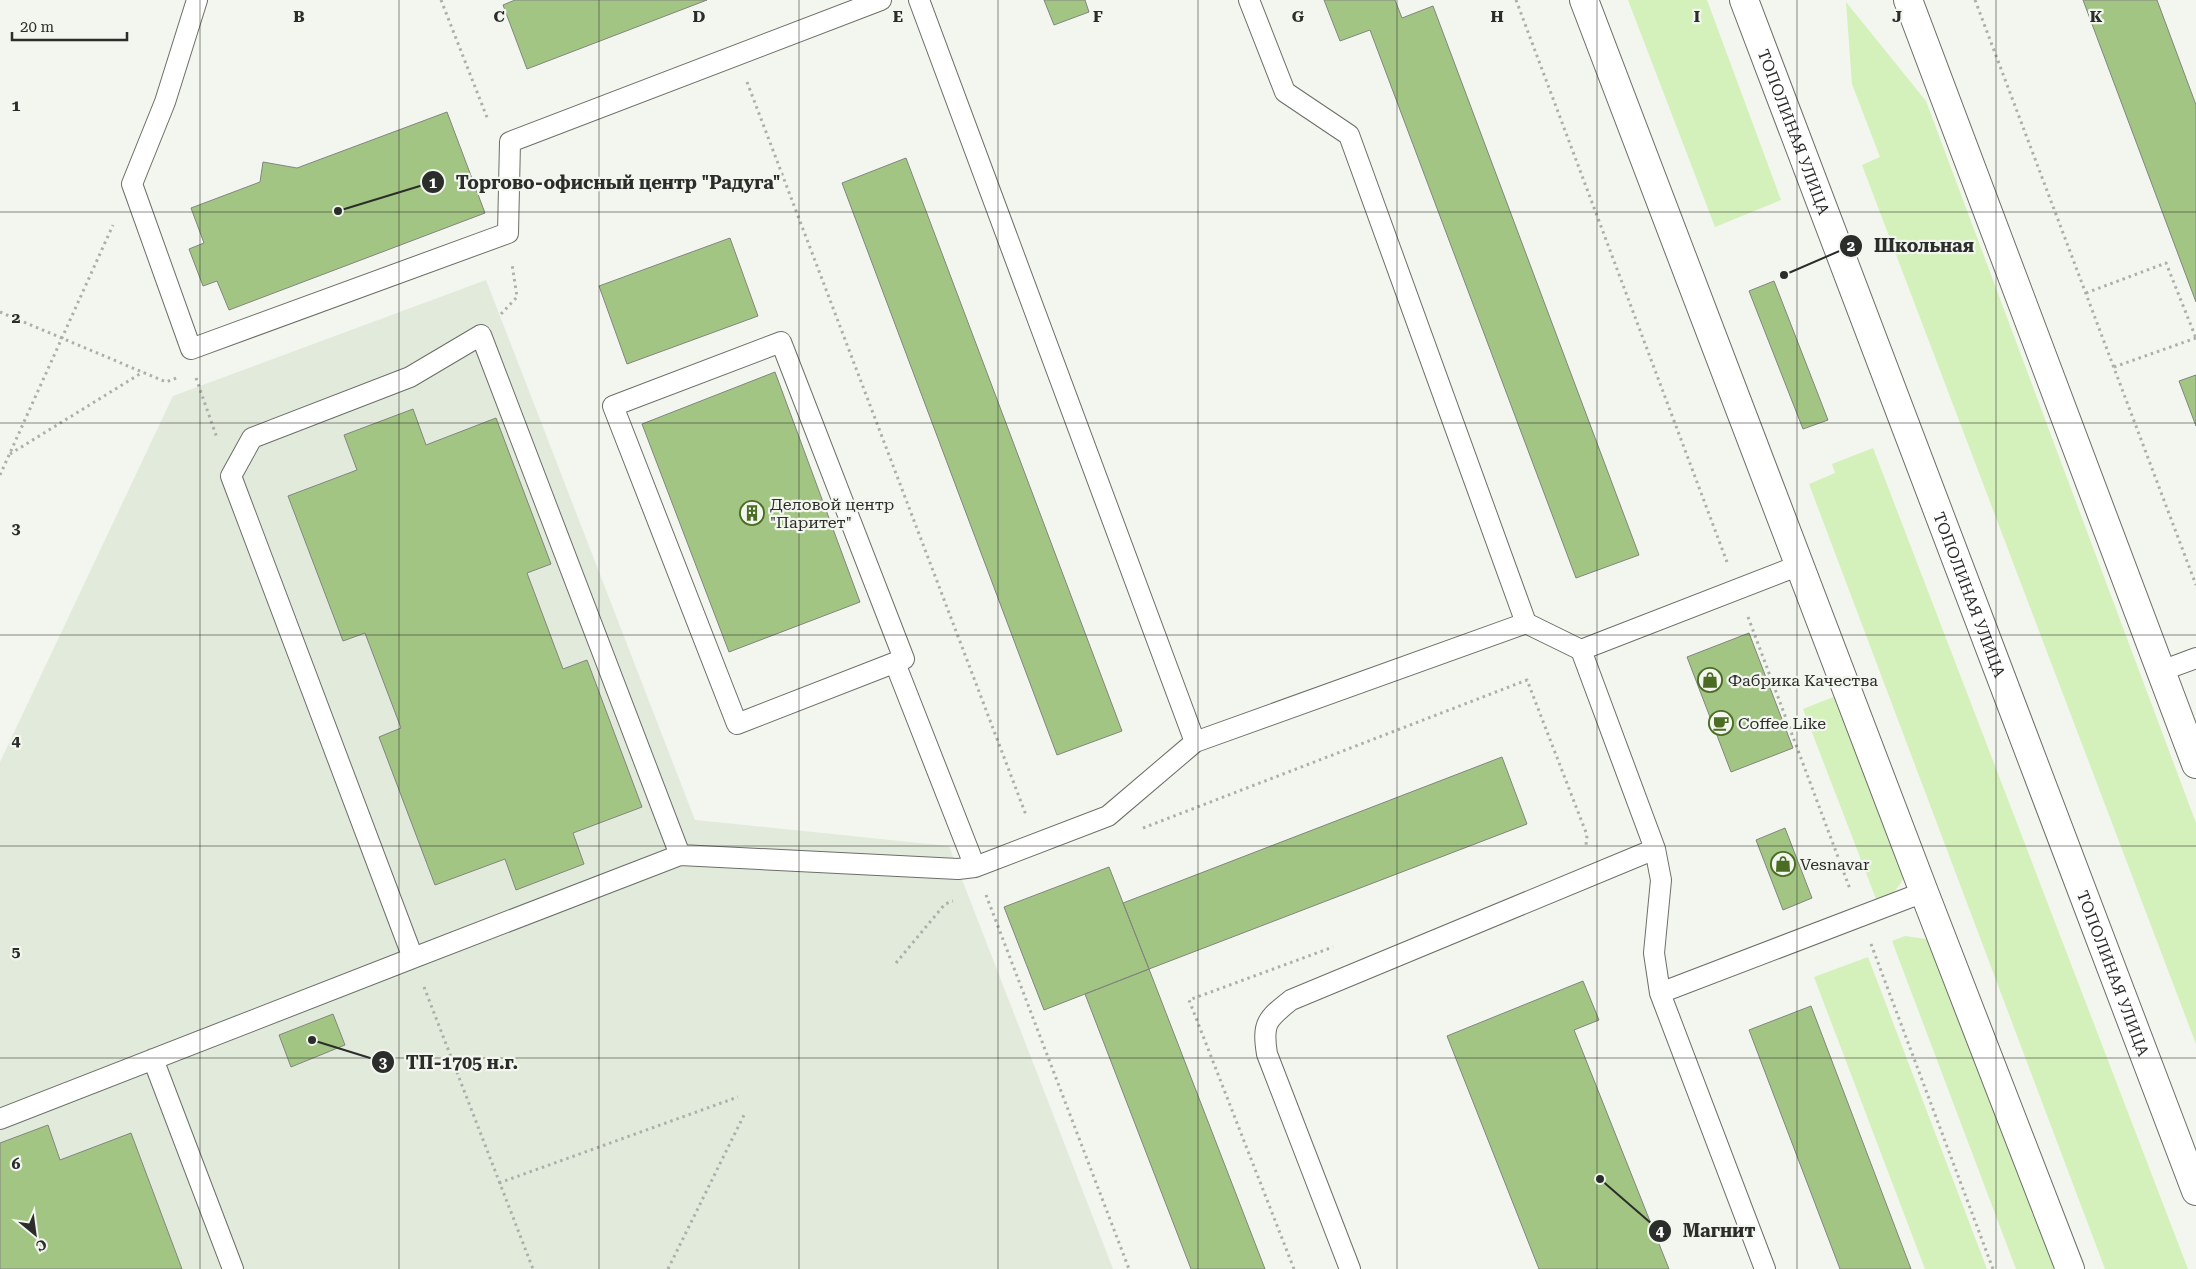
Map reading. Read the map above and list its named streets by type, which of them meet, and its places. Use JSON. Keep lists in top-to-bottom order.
{
  "streets": {
    "street": ["ТОПОЛИНАЯ УЛИЦА"]
  },
  "places": {
    "other": [
      "Торгово-офисный центр \"Радуга\"",
      "Школьная",
      "ТП-1705 н.г.",
      "Магнит"
    ],
    "building": ["Деловой центр \"Паритет\""],
    "shop": ["Фабрика Качества", "Vesnavar"],
    "cafe": ["Coffee Like"]
  },
  "scale_bar": "20 m",
  "north": "bottom right",
  "grid": {
    "columns": [
      "B",
      "C",
      "D",
      "E",
      "F",
      "G",
      "H",
      "I",
      "J",
      "K"
    ],
    "rows": [
      "1",
      "2",
      "3",
      "4",
      "5",
      "6"
    ]
  }
}
